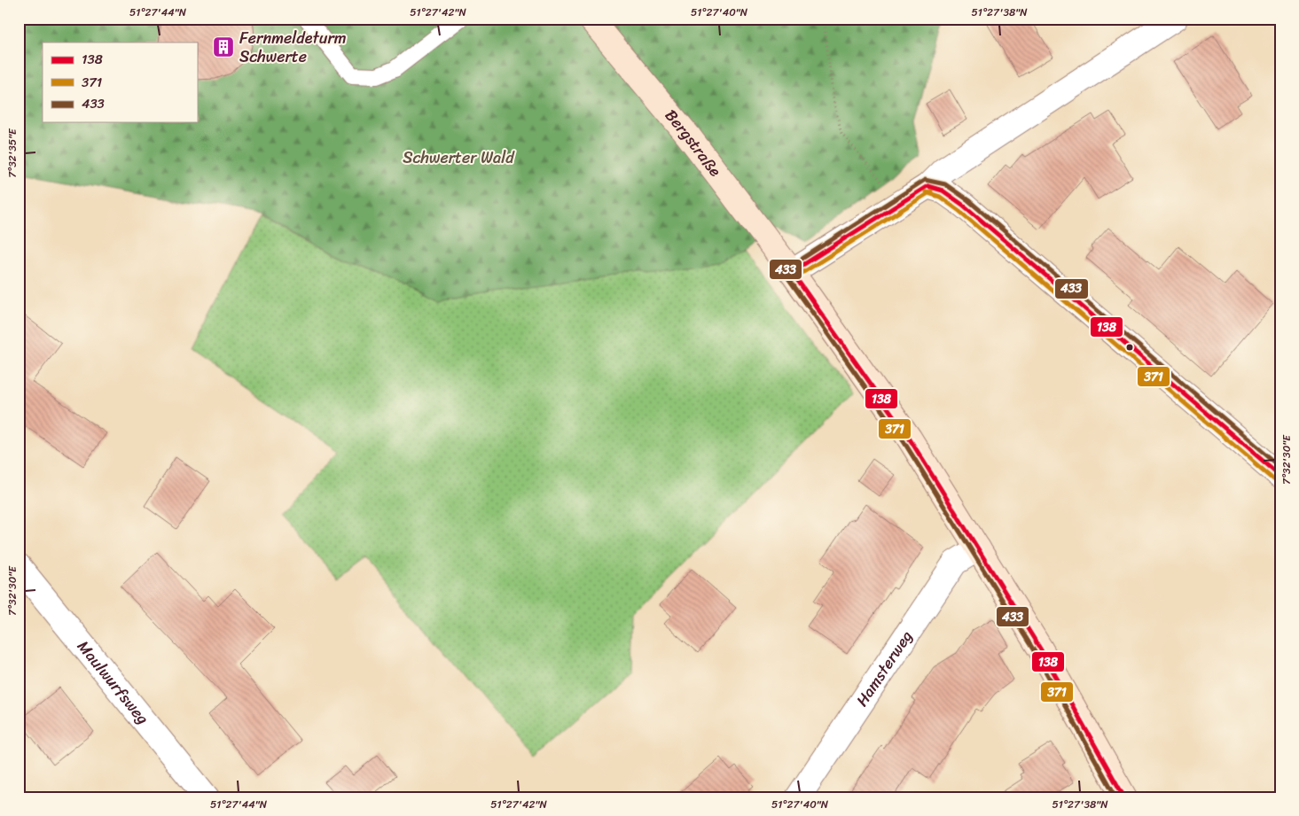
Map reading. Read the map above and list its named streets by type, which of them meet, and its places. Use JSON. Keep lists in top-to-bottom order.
{
  "streets": {
    "main road": ["Bergstraße"],
    "street": ["Hamsterweg", "Maulwurfsweg"]
  },
  "crossings": [
    ["Bergstraße", "Hamsterweg"]
  ],
  "parks": ["Schwerter Wald"],
  "places": {
    "building": ["Fernmeldeturm Schwerte"]
  },
  "lines": ["transit line 433", "transit line 138", "transit line 371"],
  "legend": ["138", "371", "433"],
  "coordinates": [
    "51°27'44\"N",
    "51°27'42\"N",
    "51°27'40\"N",
    "51°27'38\"N",
    "7°32'35\"E",
    "7°32'30\"E"
  ]
}
